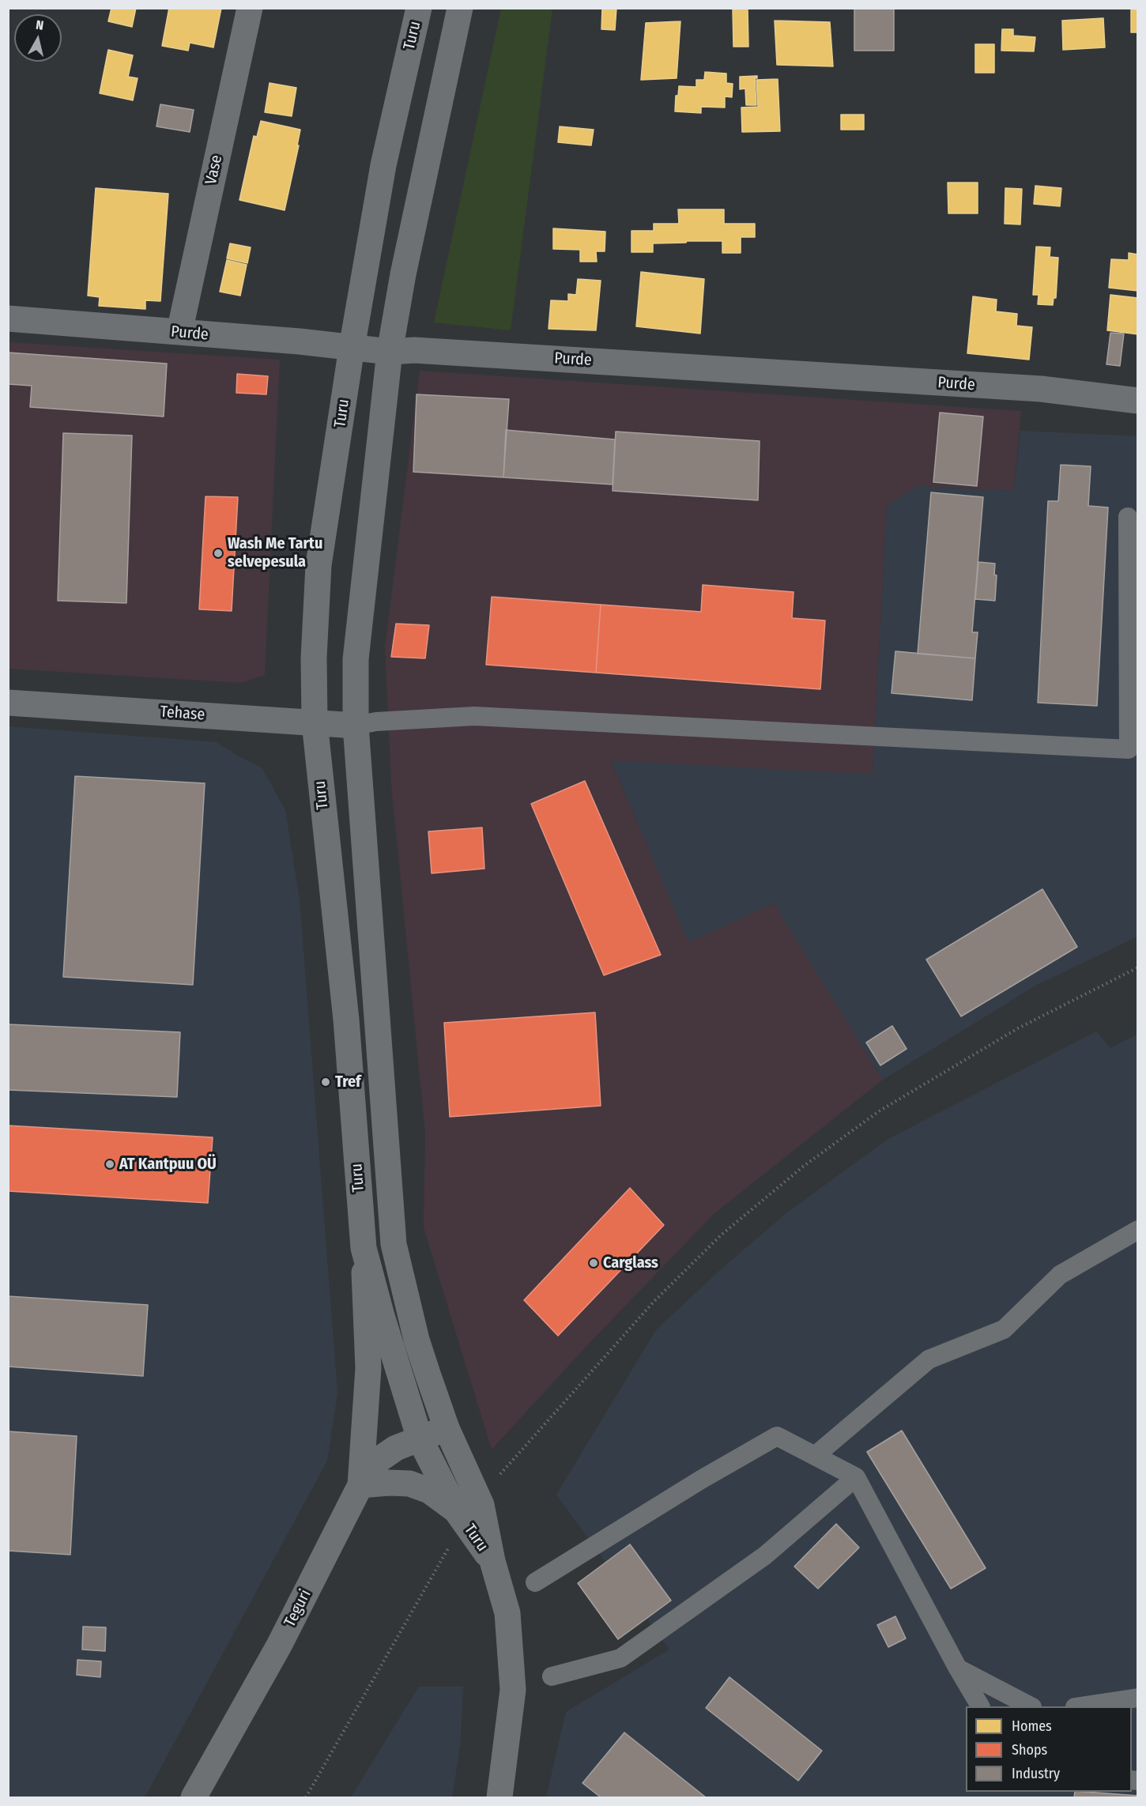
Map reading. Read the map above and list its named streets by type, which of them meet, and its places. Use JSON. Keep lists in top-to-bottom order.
{
  "streets": {
    "main road": [
      "Turu",
      "Vase",
      "Purde",
      "Tehase",
      "Teguri"
    ]
  },
  "crossings": [
    ["Turu", "Purde"],
    ["Turu", "Tehase"],
    ["Turu", "Teguri"],
    ["Vase", "Purde"]
  ],
  "places": [
    "Wash Me Tartu selvepesula",
    "Tref",
    "AT Kantpuu OÜ",
    "Carglass"
  ],
  "legend": ["Homes", "Shops", "Industry"],
  "north": "top"
}
